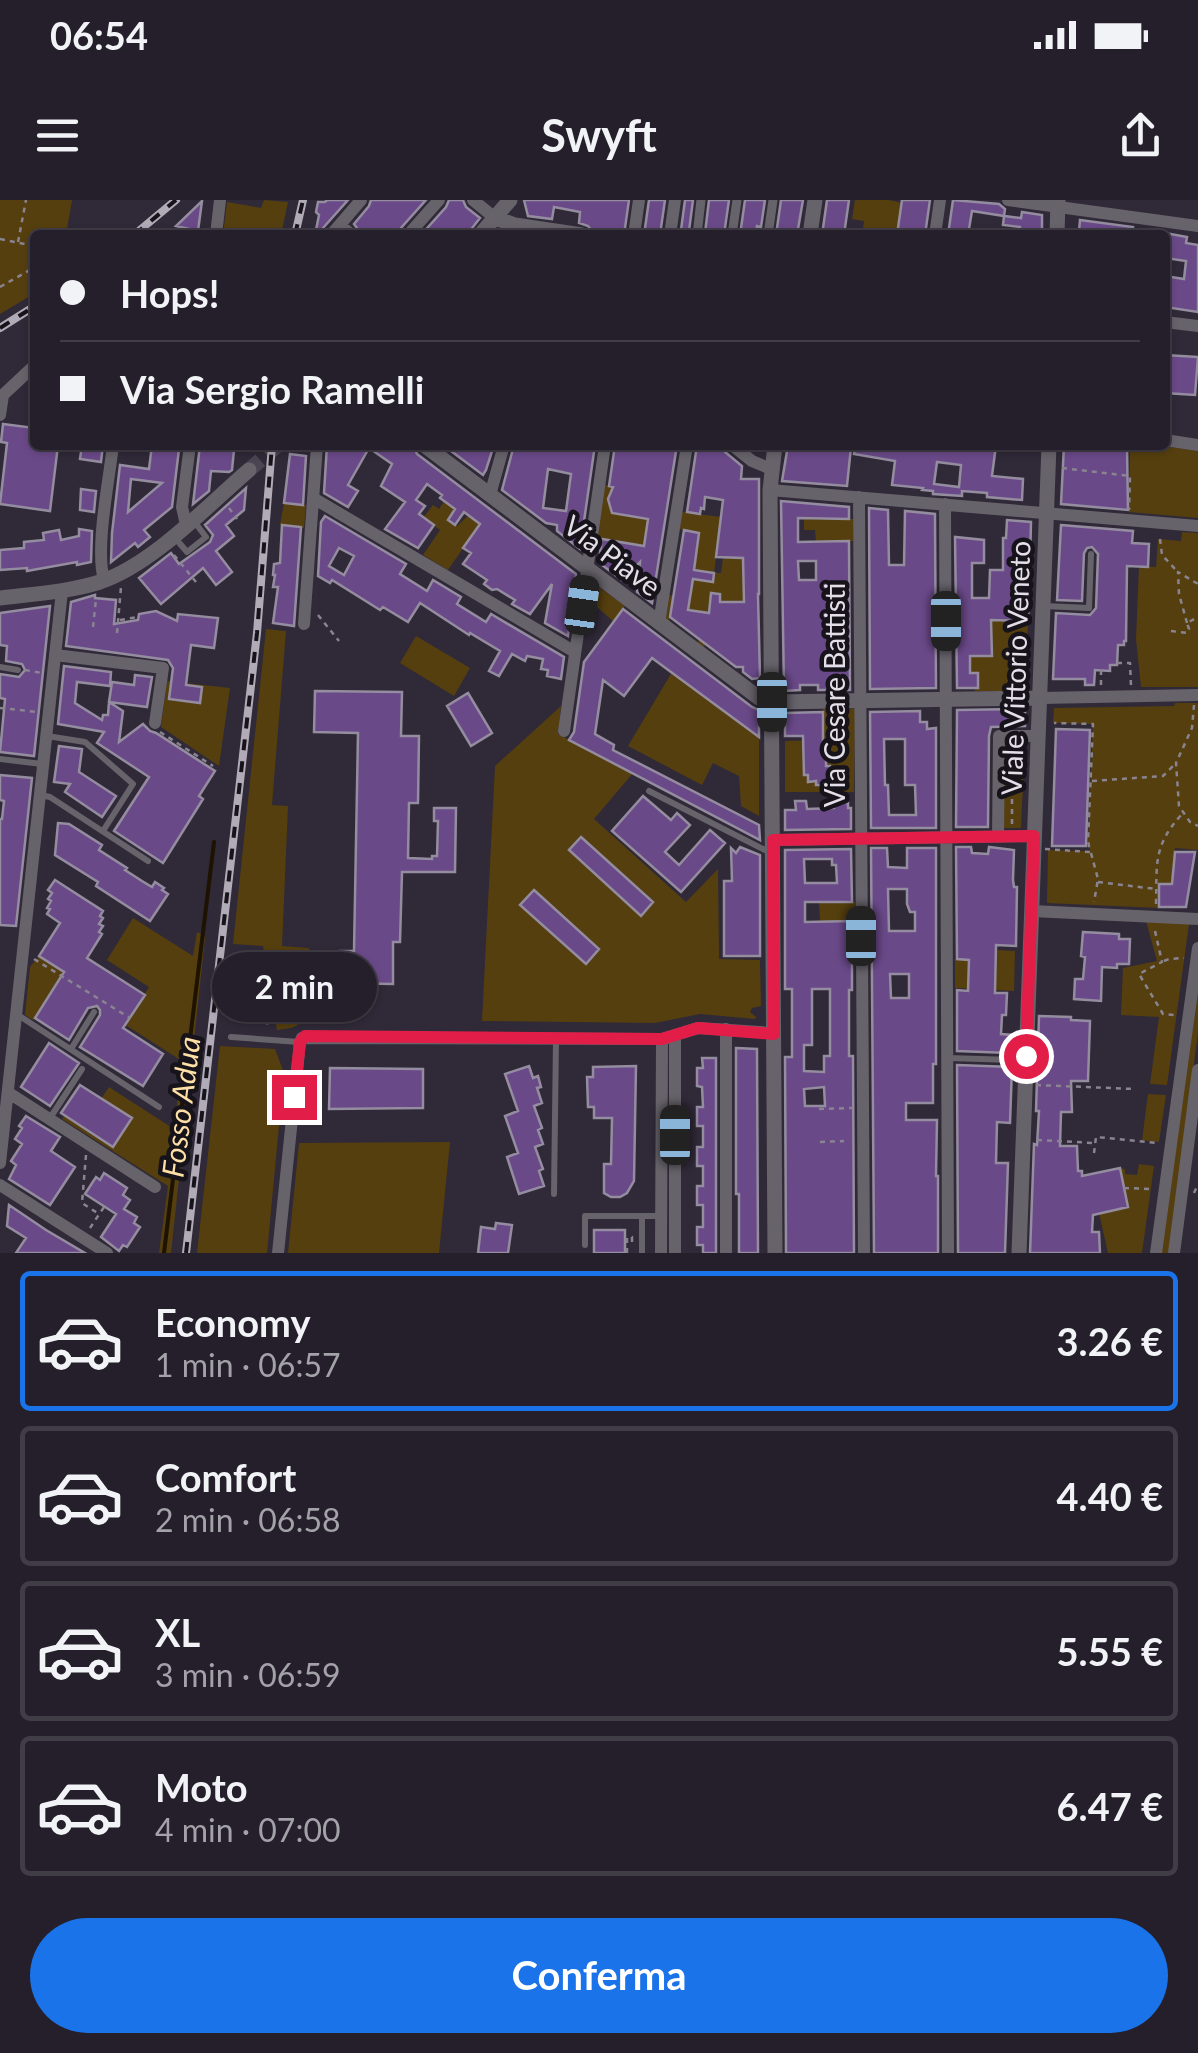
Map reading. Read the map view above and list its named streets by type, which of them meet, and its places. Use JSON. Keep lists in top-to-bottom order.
{
  "streets": {
    "street": ["Via Piave", "Viale Vittorio Veneto", "Via Cesare Battisti"]
  },
  "water": ["Fosso Adua"],
  "page": {
    "status": "06:54",
    "header": "Swyft",
    "banner": ["Hops!", "Via Sergio Ramelli"],
    "bubble": "2 min",
    "list": [
      {
        "name": "Economy",
        "note": "1 min · 06:57",
        "value": "3.26 €"
      },
      {
        "name": "Comfort",
        "note": "2 min · 06:58",
        "value": "4.40 €"
      },
      {
        "name": "XL",
        "note": "3 min · 06:59",
        "value": "5.55 €"
      },
      {
        "name": "Moto",
        "note": "4 min · 07:00",
        "value": "6.47 €"
      }
    ],
    "buttons": "Conferma"
  }
}
